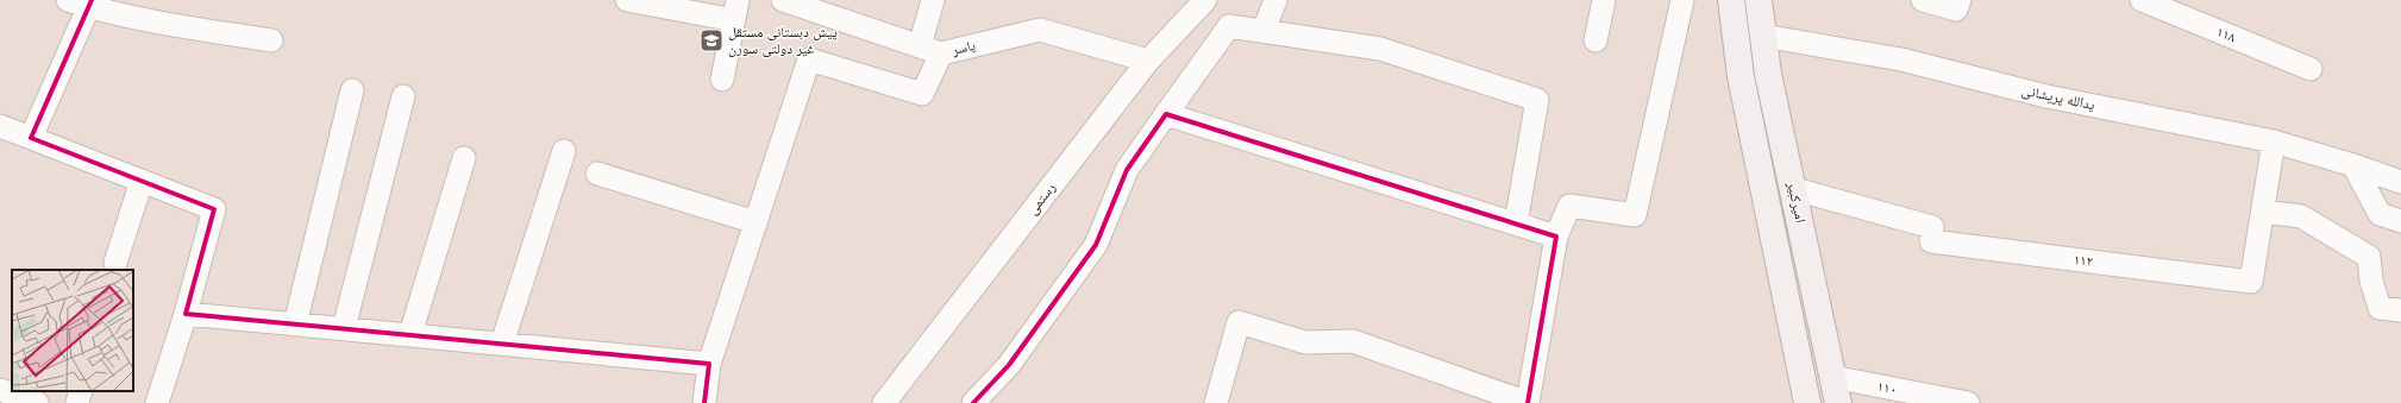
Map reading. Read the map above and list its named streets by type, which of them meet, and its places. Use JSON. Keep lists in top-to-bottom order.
{
  "streets": {
    "main road": ["امیرکبیر"],
    "street": [
      "۱۱۸",
      "یاسر",
      "یدالله پریشانی",
      "رستمی",
      "۱۱۲",
      "۱۱۰"
    ]
  },
  "crossings": [
    ["یاسر", "رستمی"],
    ["یدالله پریشانی", "امیرکبیر"],
    ["یدالله پریشانی", "۱۱۲"],
    ["امیرکبیر", "۱۱۲"],
    ["امیرکبیر", "۱۱۰"]
  ],
  "places": {
    "school or university": ["پیش دبستانی مستقل غیر دولتی سورن"]
  }
}
